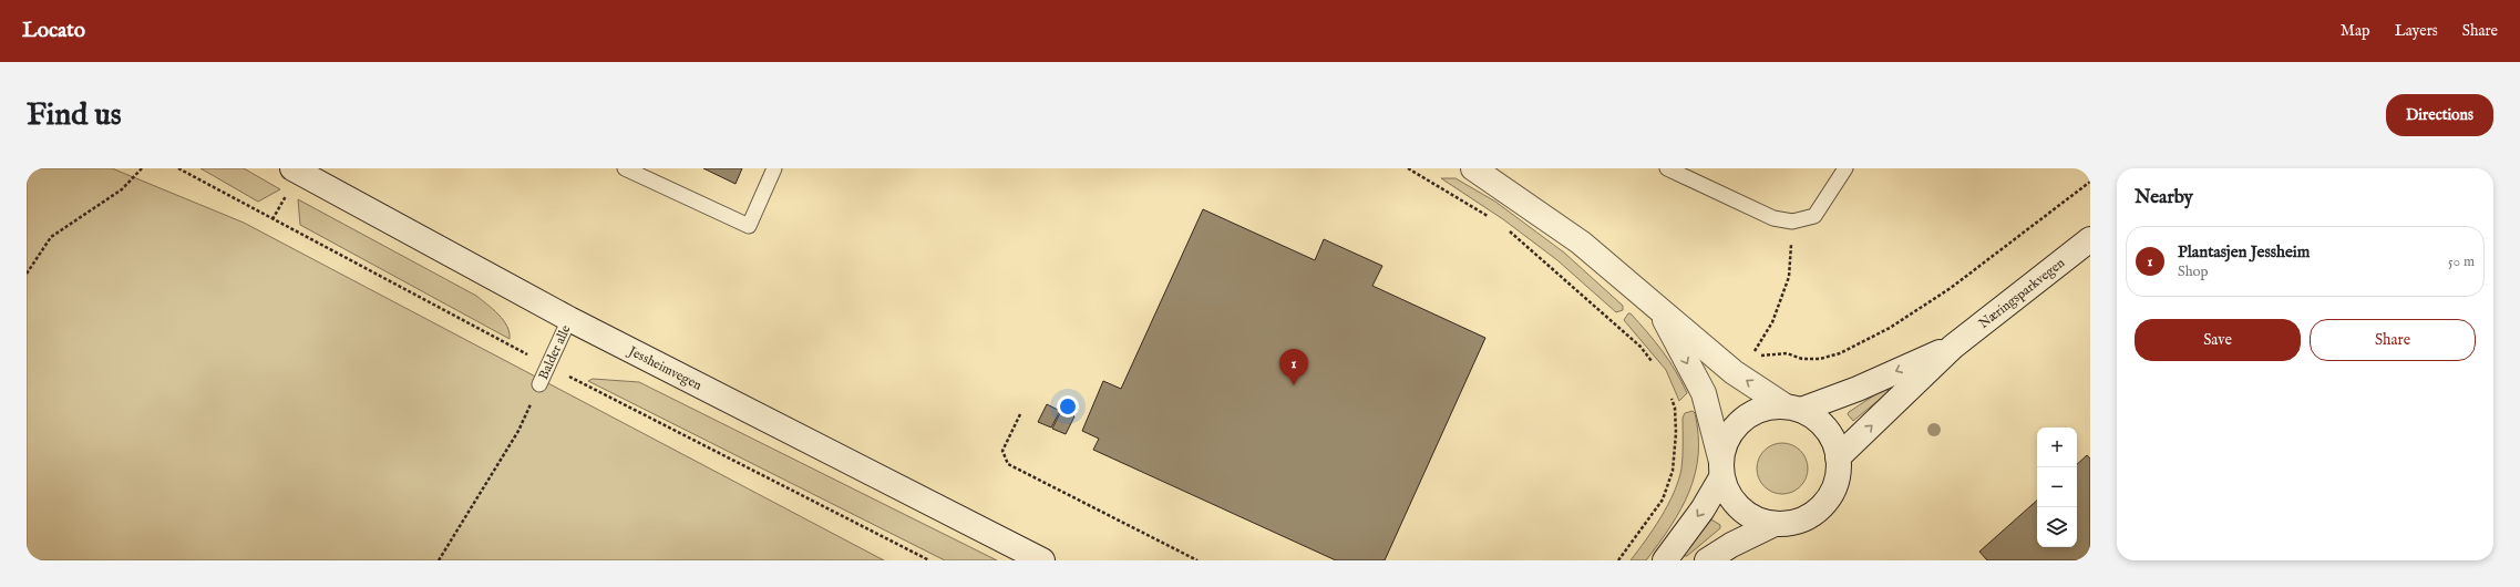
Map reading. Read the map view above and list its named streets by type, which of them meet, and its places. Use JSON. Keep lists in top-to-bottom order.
{
  "streets": {
    "street": ["Næringsparkvegen", "Jessheimvegen"],
    "lane": ["Balder alle"]
  },
  "crossings": [
    ["Balder alle", "Jessheimvegen"]
  ],
  "page": {
    "header": "Locato",
    "nav": ["Map", "Layers", "Share"],
    "buttons": [
      "Directions",
      ["Save", "Share"]
    ],
    "title": "Find us",
    "heading": "Nearby",
    "list": [
      {
        "mark": "1",
        "name": "Plantasjen Jessheim",
        "note": "Shop",
        "value": "50 m"
      }
    ],
    "pins": "1",
    "map_buttons": ["+", "−"]
  }
}
